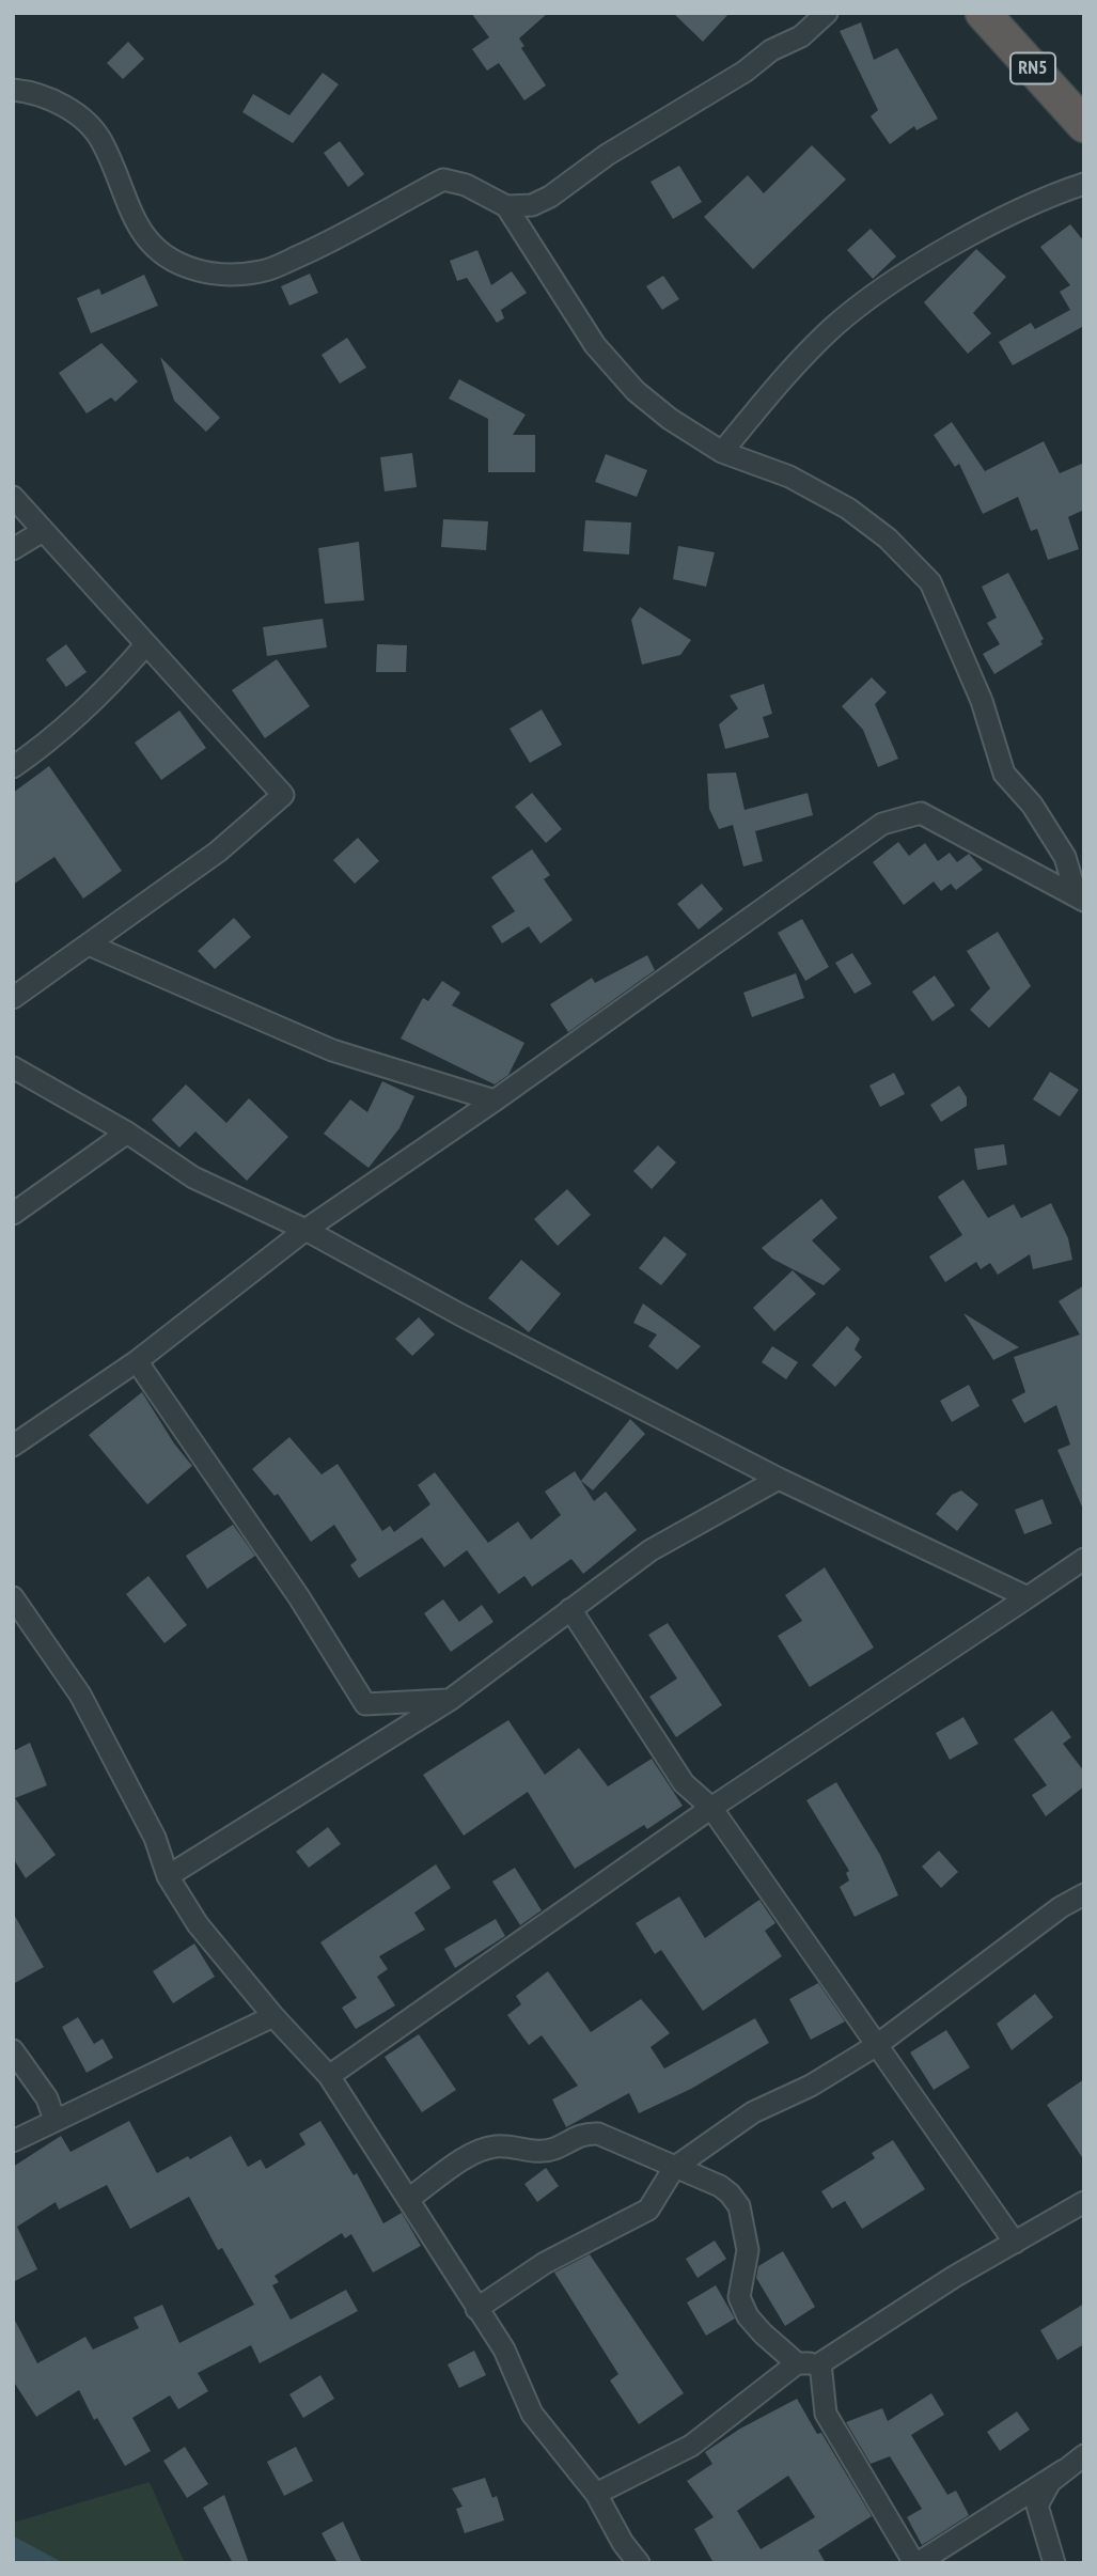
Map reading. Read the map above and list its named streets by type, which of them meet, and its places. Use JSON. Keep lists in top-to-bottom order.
{
  "streets": {
    "highway": ["RN5"]
  }
}
